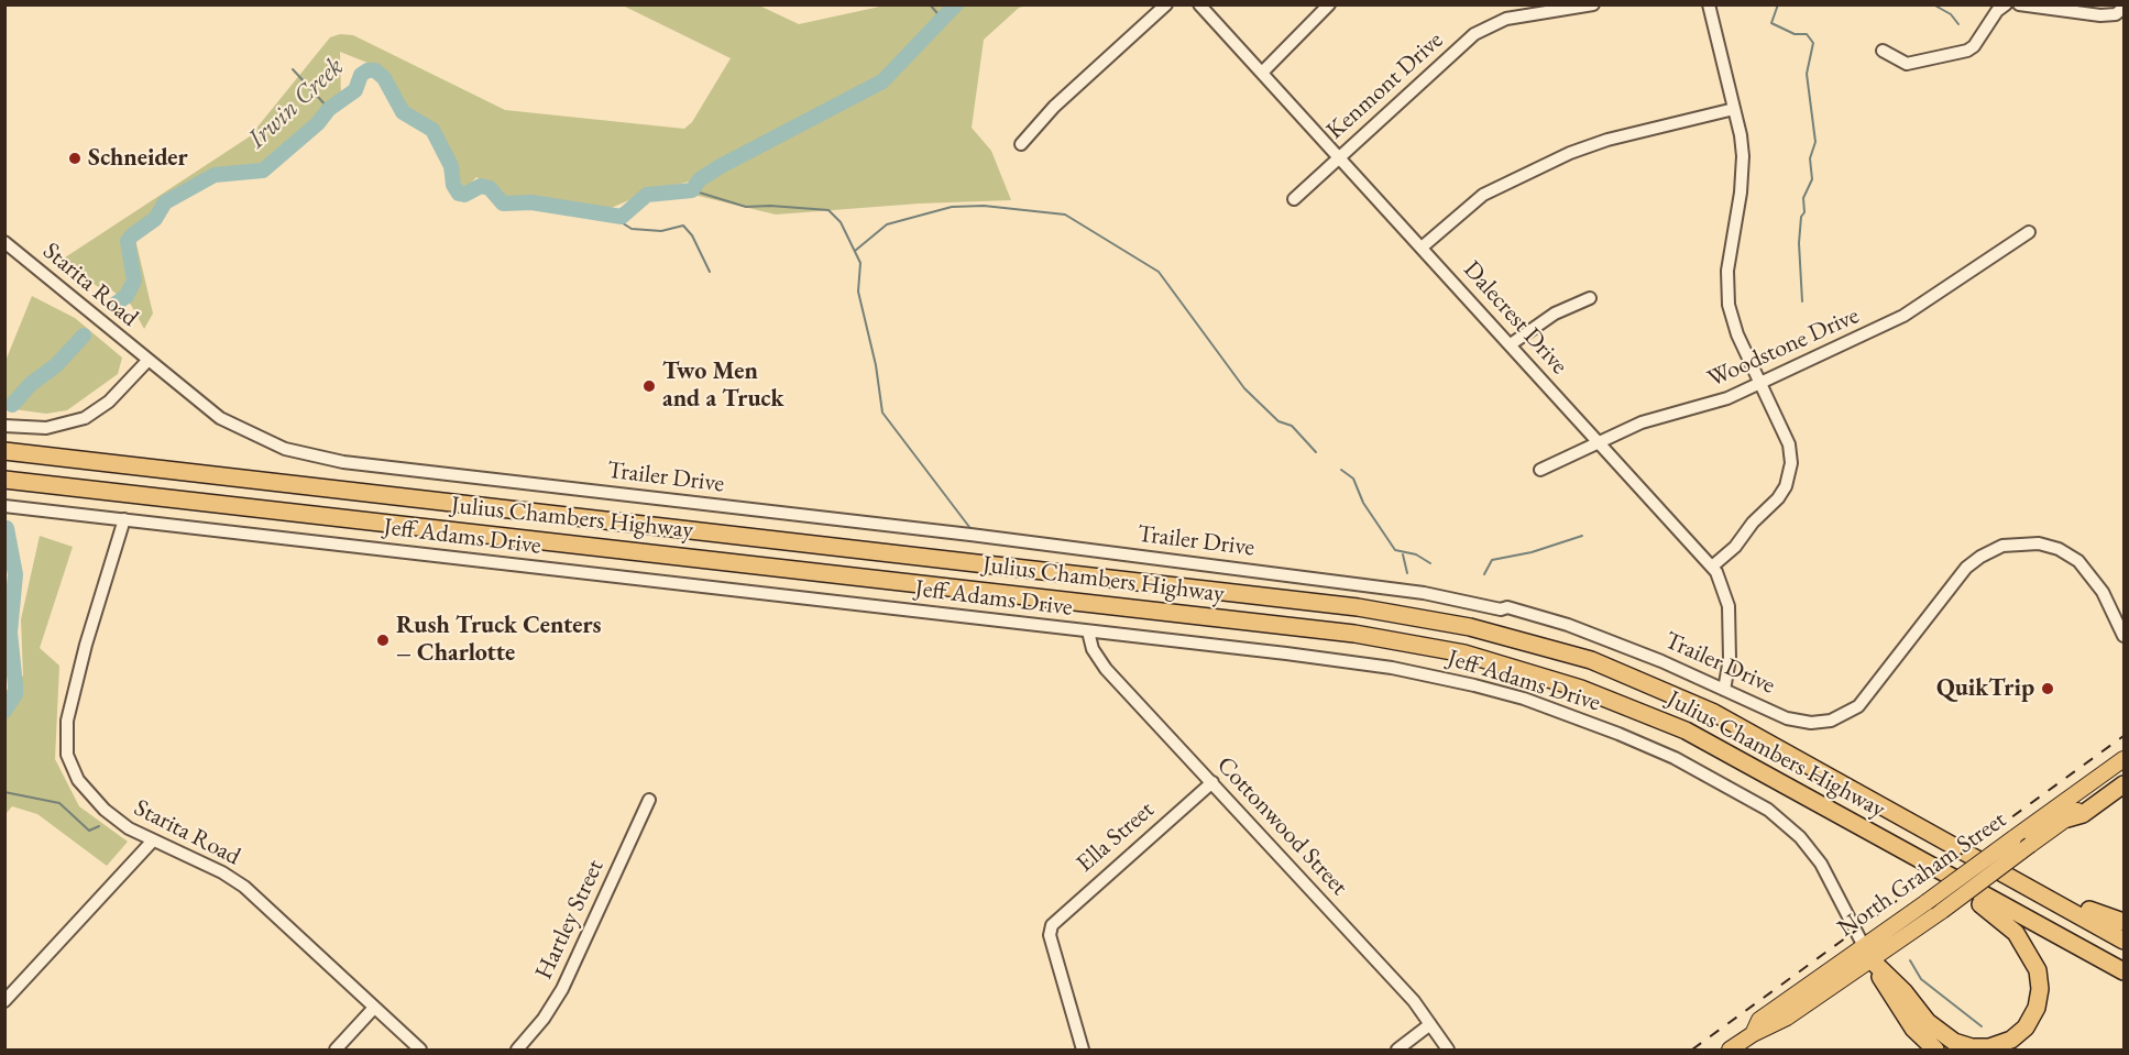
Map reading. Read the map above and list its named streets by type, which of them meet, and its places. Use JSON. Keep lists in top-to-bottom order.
{
  "streets": {
    "highway": ["Julius Chambers Highway"],
    "main road": ["North Graham Street"],
    "street": [
      "Kenmont Drive",
      "Starita Road",
      "Dalecrest Drive",
      "Woodstone Drive",
      "Trailer Drive",
      "Jeff Adams Drive",
      "Cottonwood Street",
      "Ella Street",
      "Hartley Street"
    ]
  },
  "crossings": [
    ["Kenmont Drive", "Dalecrest Drive"],
    ["Starita Road", "Trailer Drive"],
    ["Starita Road", "Jeff Adams Drive"],
    ["Dalecrest Drive", "Woodstone Drive"],
    ["Dalecrest Drive", "Trailer Drive"],
    ["Jeff Adams Drive", "Cottonwood Street"],
    ["Jeff Adams Drive", "North Graham Street"],
    ["Cottonwood Street", "Ella Street"]
  ],
  "water": ["Irwin Creek"],
  "places": [
    "Schneider",
    "Two Men and a Truck",
    "Rush Truck Centers – Charlotte",
    "QuikTrip"
  ]
}
